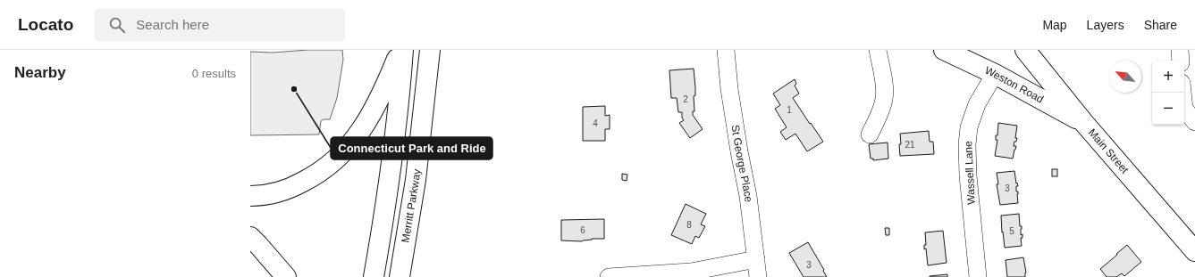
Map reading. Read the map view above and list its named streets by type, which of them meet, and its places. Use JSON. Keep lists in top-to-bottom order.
{
  "streets": {
    "main road": ["Weston Road", "Main Street", "Merritt Parkway"],
    "street": ["St George Place", "Wassell Lane"]
  },
  "crossings": [
    ["Weston Road", "Main Street"],
    ["Weston Road", "Wassell Lane"]
  ],
  "places": ["Connecticut Park and Ride"],
  "house_numbers": [
    "2",
    "1",
    "4",
    "21",
    "3",
    "8",
    "6",
    "5",
    "3"
  ],
  "north": "top left",
  "page": {
    "header": "Locato",
    "search": "Search here",
    "nav": ["Map", "Layers", "Share"],
    "heading": ["Nearby", "0 results"],
    "map_buttons": ["+", "−"]
  }
}
